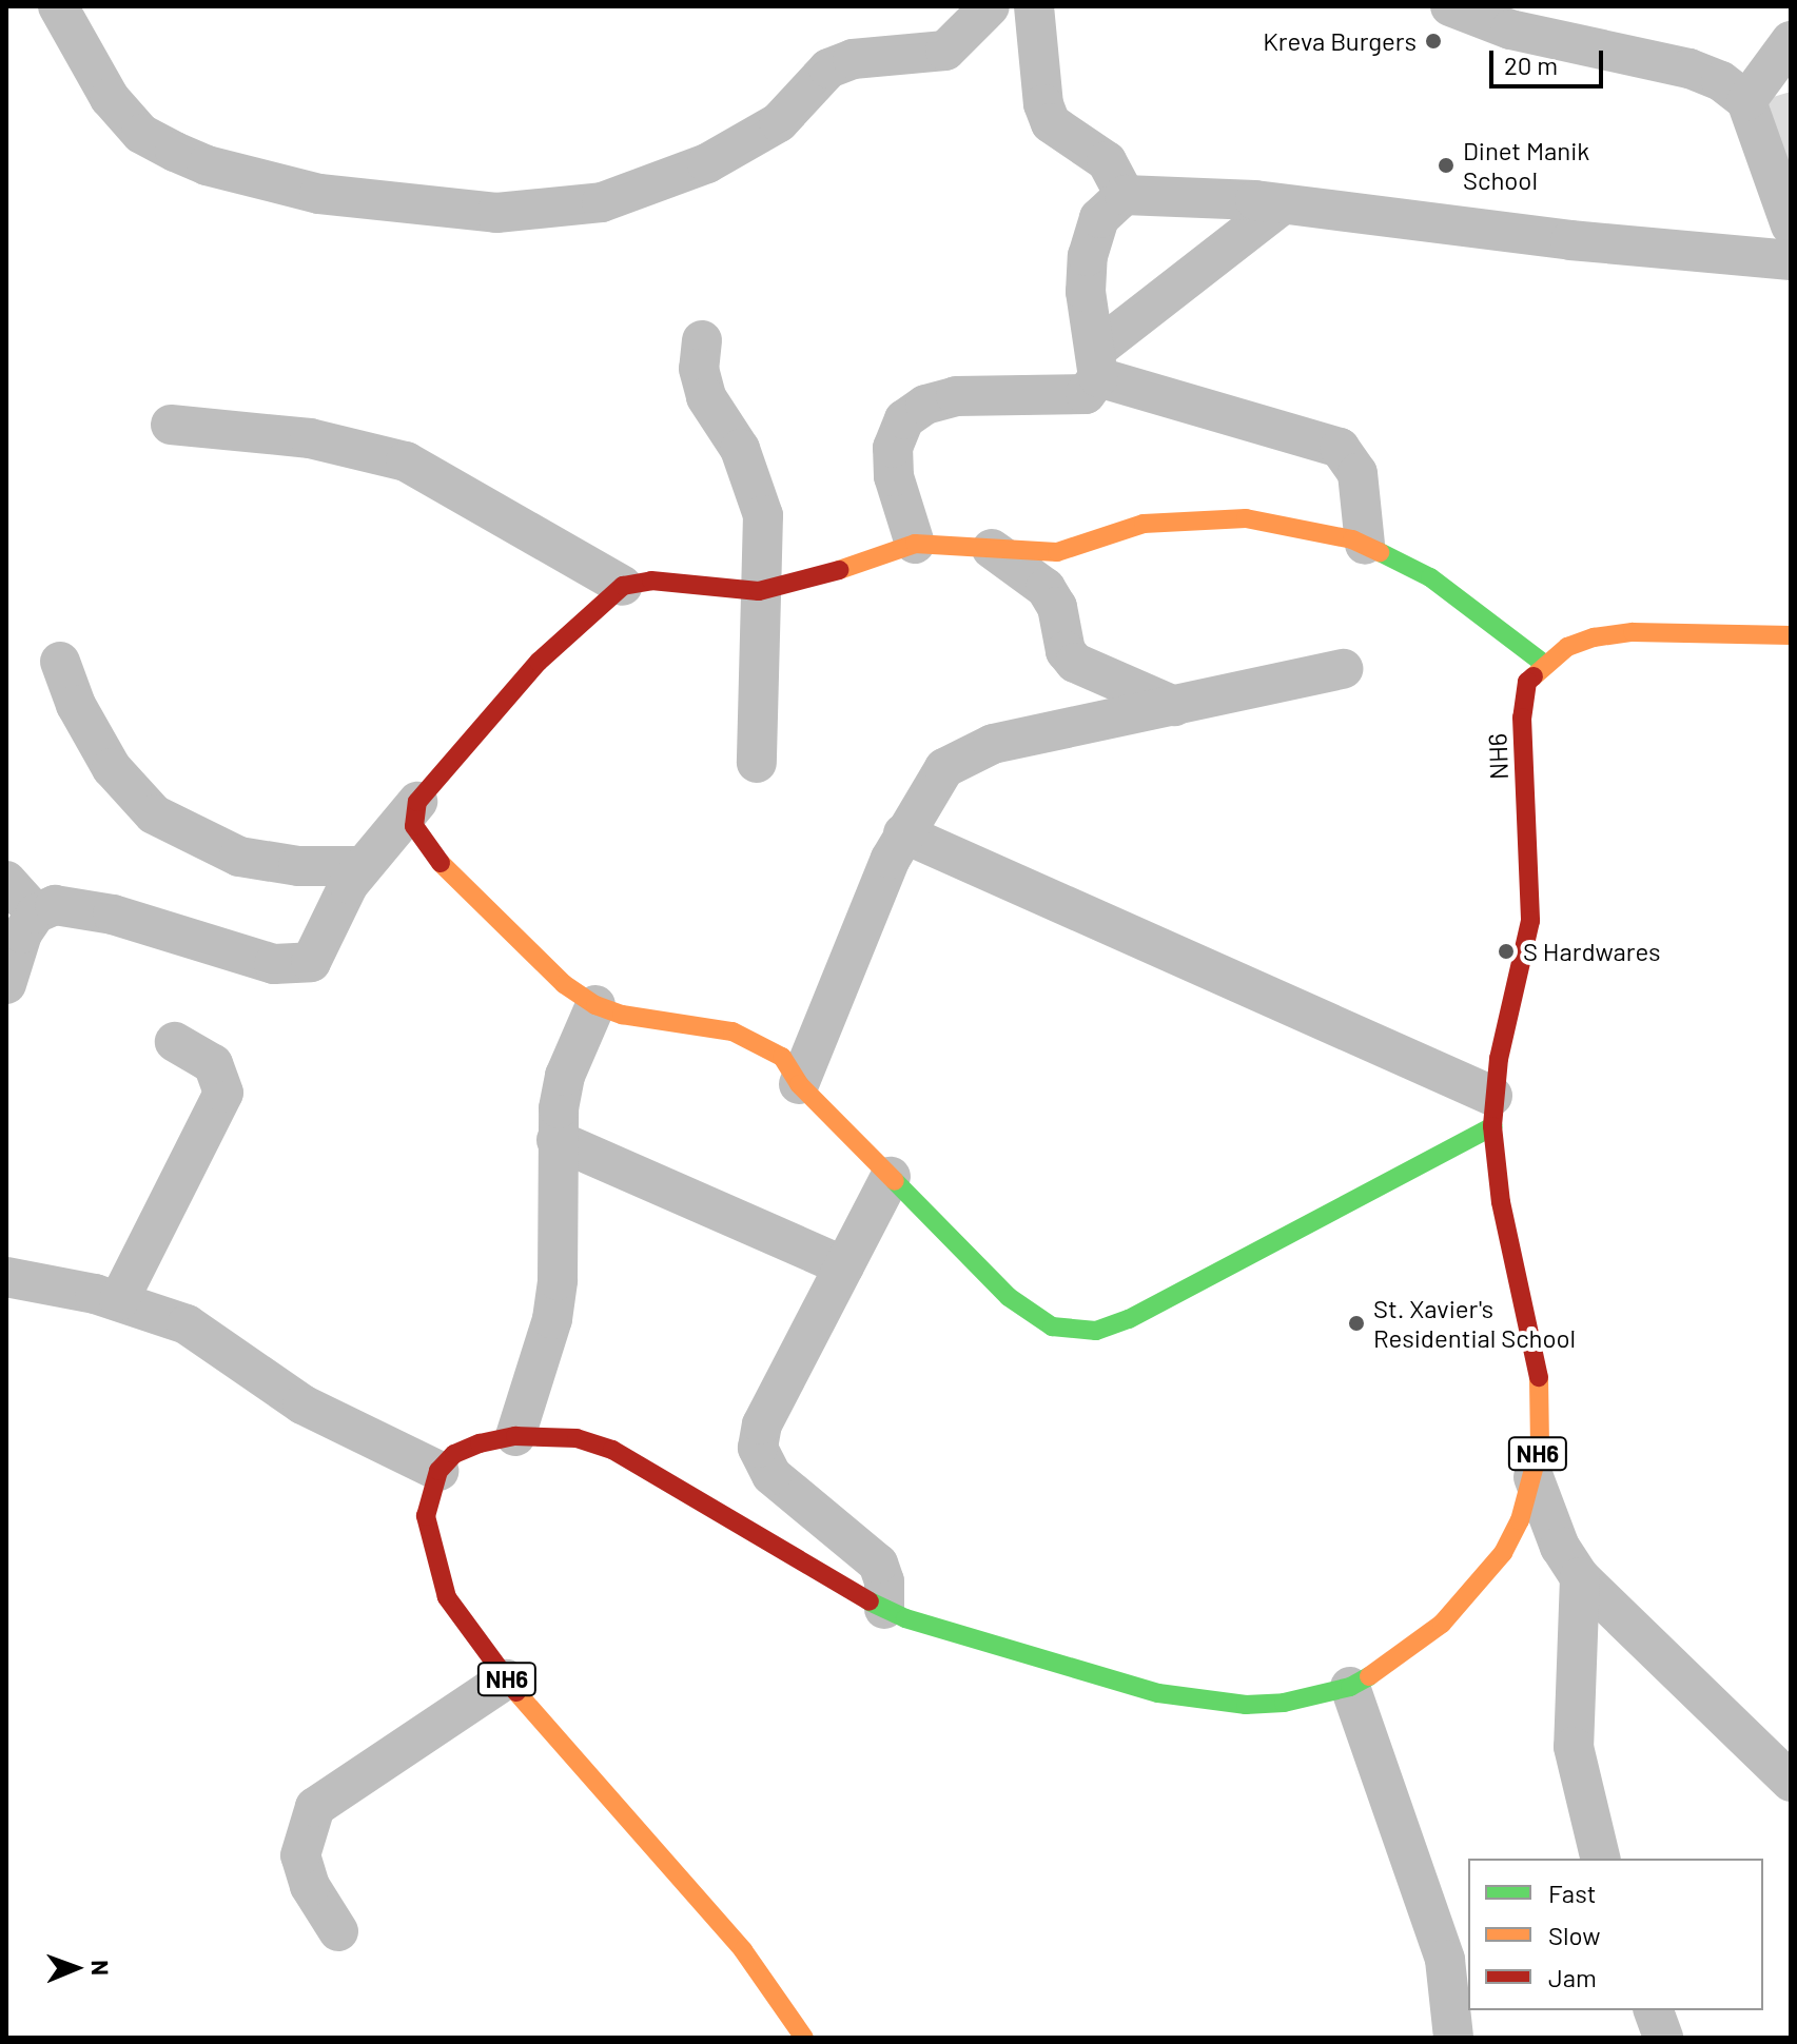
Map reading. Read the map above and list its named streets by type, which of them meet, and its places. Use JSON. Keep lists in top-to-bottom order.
{
  "streets": {
    "main road": ["NH6"]
  },
  "places": [
    "Kreva Burgers",
    "Dinet Manik School",
    "S Hardwares",
    "St. Xavier's Residential School"
  ],
  "legend": ["Fast", "Slow", "Jam"],
  "scale_bar": "20 m",
  "north": "right"
}
